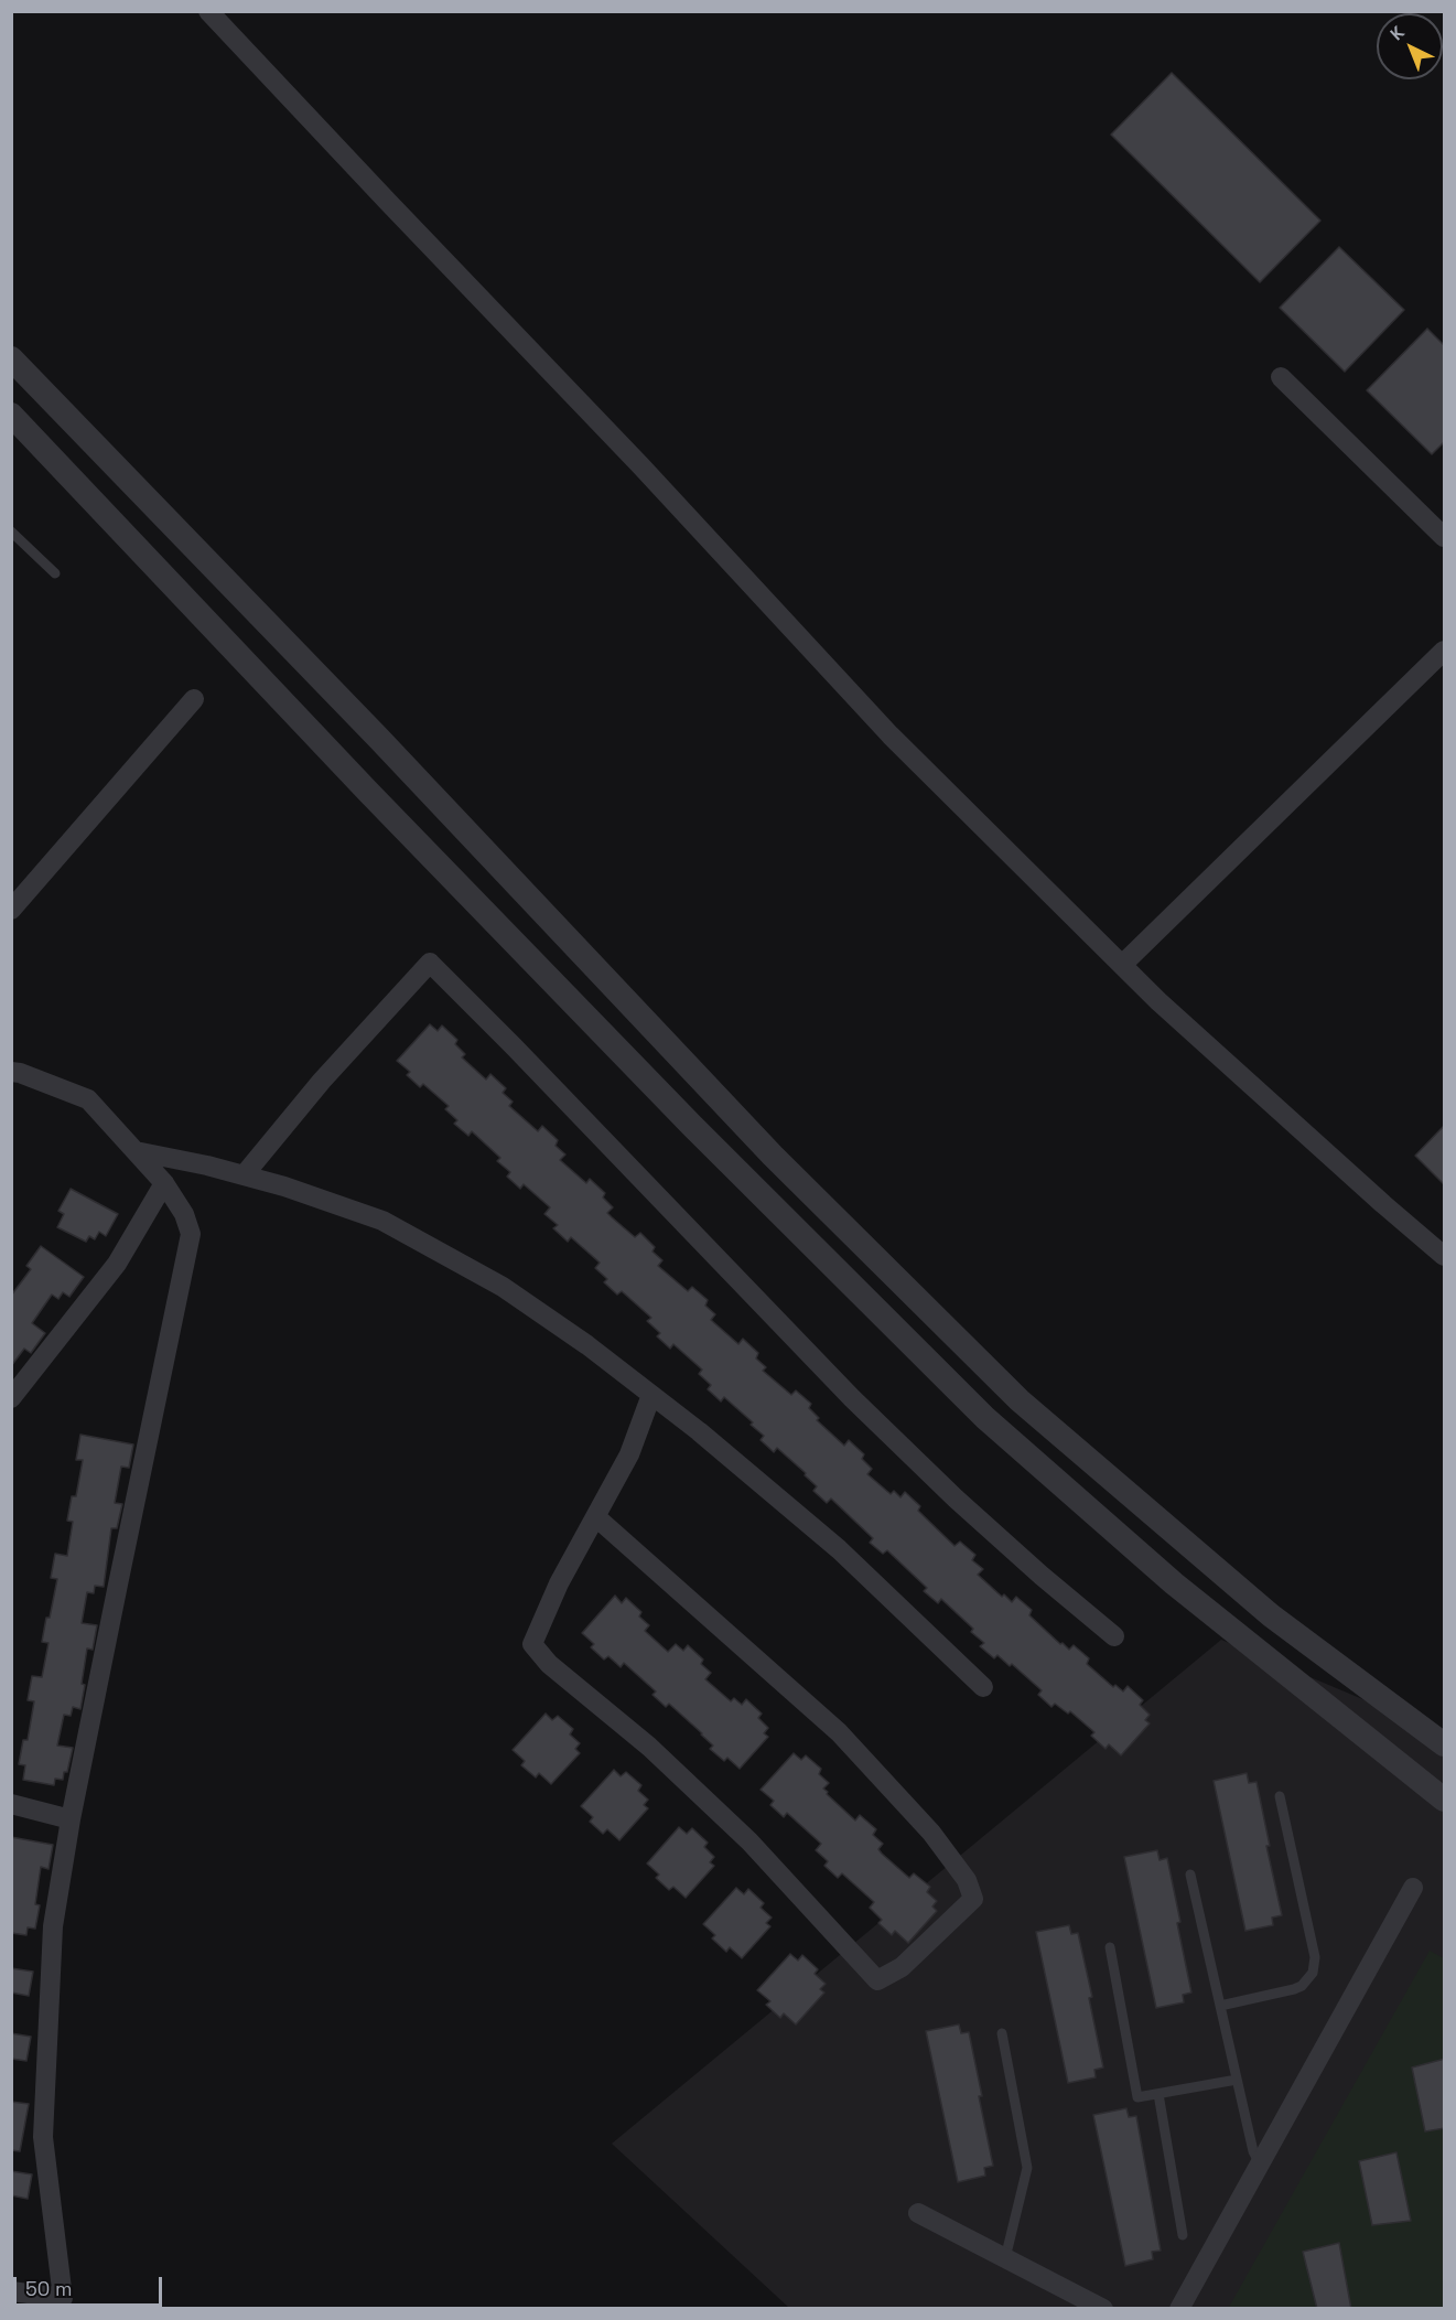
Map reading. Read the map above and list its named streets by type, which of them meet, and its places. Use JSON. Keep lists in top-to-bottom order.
{
  "scale_bar": "50 m",
  "north": "top left"
}
